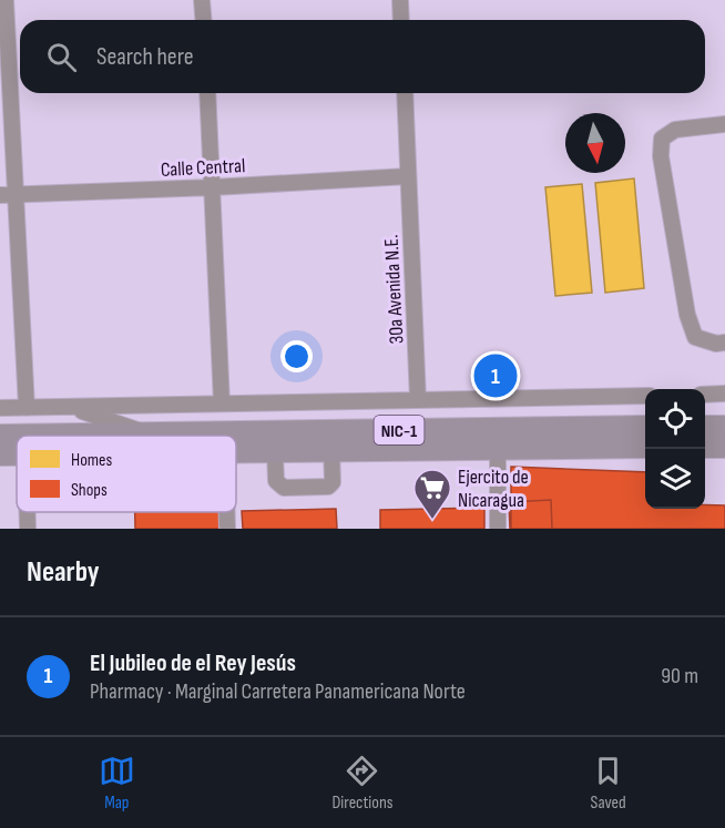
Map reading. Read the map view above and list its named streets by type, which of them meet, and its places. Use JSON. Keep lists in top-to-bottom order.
{
  "streets": {
    "highway": ["NIC-1"],
    "street": ["Calle Central", "30a Avenida N.E."]
  },
  "crossings": [
    ["Calle Central", "30a Avenida N.E."]
  ],
  "places": {
    "supermarket": ["Ejercito de Nicaragua"]
  },
  "legend": ["Homes", "Shops"],
  "north": "bottom",
  "page": {
    "search": "Search here",
    "pins": "1",
    "heading": "Nearby",
    "list": [
      {
        "mark": "1",
        "name": "El Jubileo de el Rey Jesús",
        "note": "Pharmacy · Marginal Carretera Panamericana Norte",
        "value": "90 m"
      }
    ],
    "nav": ["Map", "Directions", "Saved"]
  }
}
